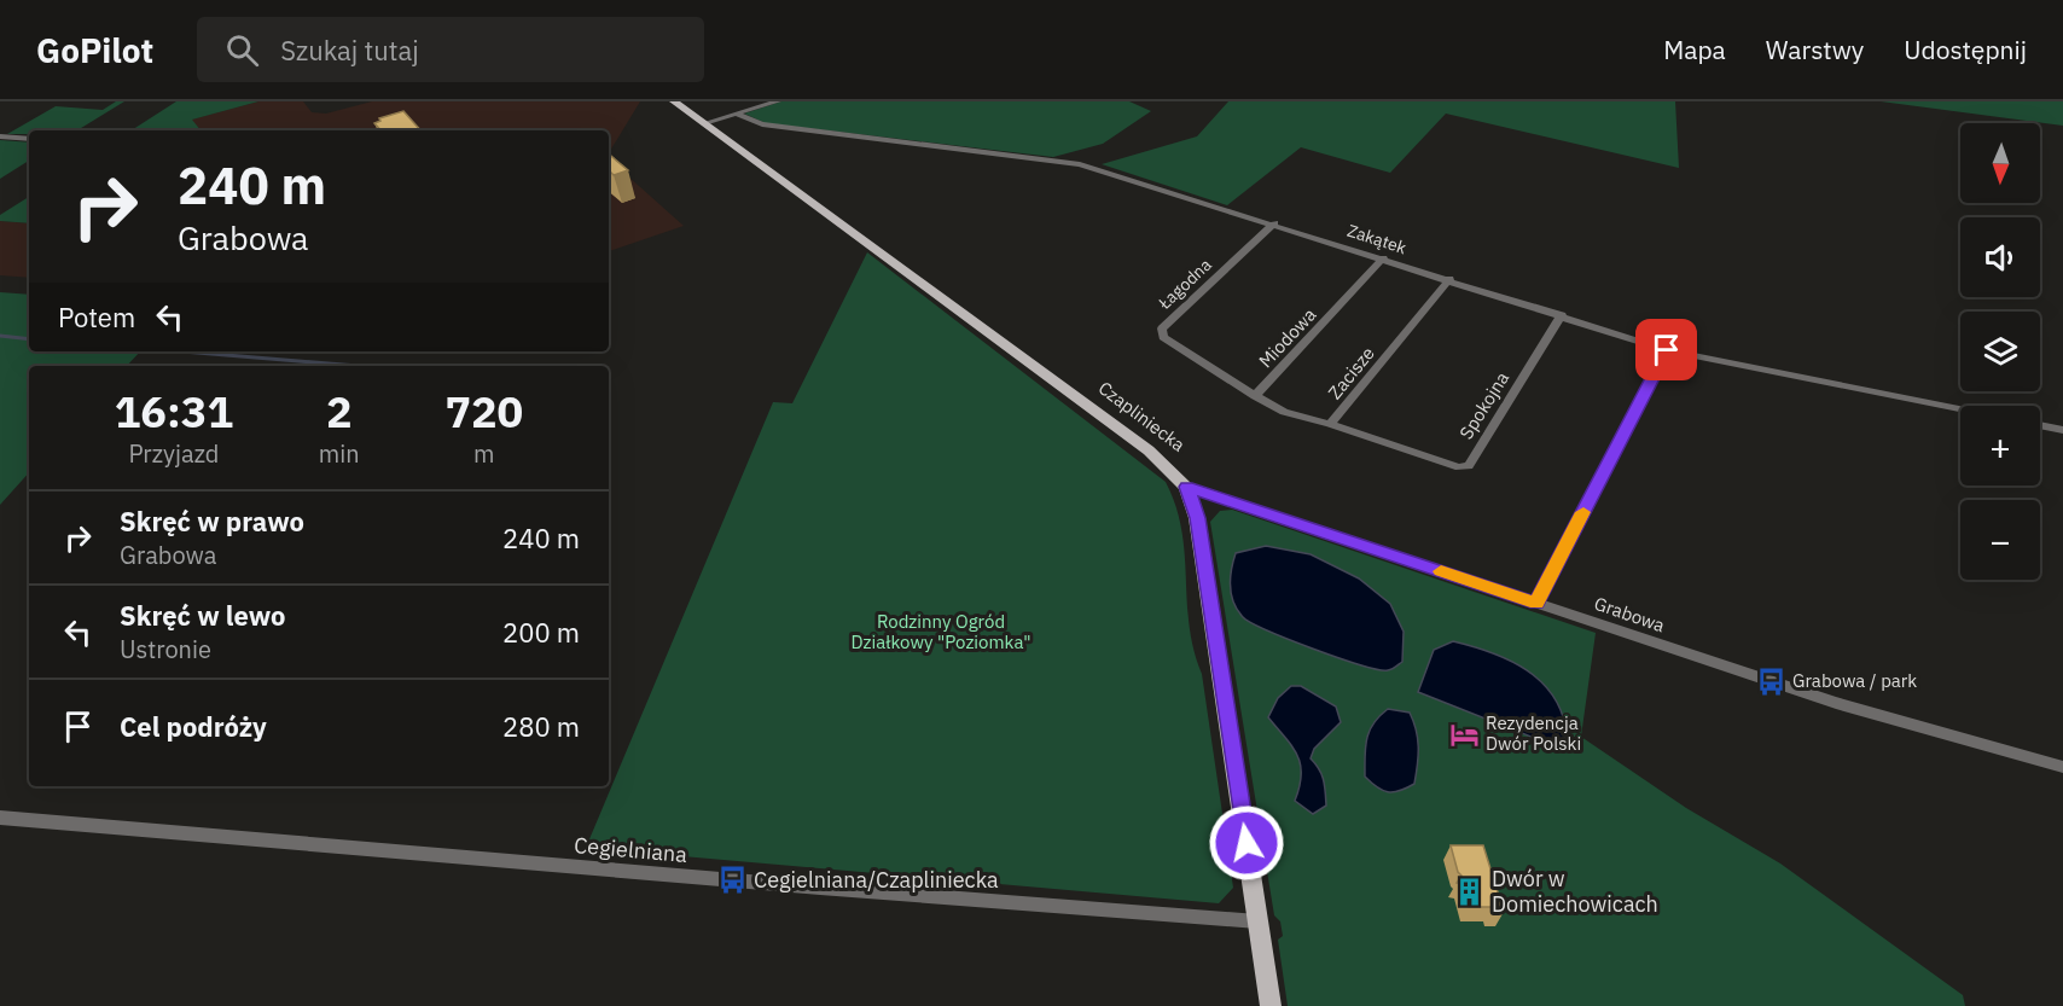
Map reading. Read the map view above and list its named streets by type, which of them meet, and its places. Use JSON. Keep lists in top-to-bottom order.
{
  "streets": {
    "main road": ["Czapliniecka"],
    "street": [
      "Zakątek",
      "Łagodna",
      "Miodowa",
      "Zacisze",
      "Spokojna",
      "Grabowa",
      "Cegielniana"
    ]
  },
  "crossings": [
    ["Zakątek", "Łagodna"],
    ["Zakątek", "Miodowa"],
    ["Zakątek", "Zacisze"],
    ["Zakątek", "Spokojna"],
    ["Łagodna", "Miodowa"],
    ["Łagodna", "Zacisze"],
    ["Miodowa", "Zacisze"],
    ["Zacisze", "Spokojna"],
    ["Czapliniecka", "Grabowa"],
    ["Czapliniecka", "Cegielniana"]
  ],
  "parks": ["Rodzinny Ogród Działkowy \"Poziomka\""],
  "places": {
    "bus stop": ["Grabowa / park", "Cegielniana/Czapliniecka"],
    "hotel": ["Rezydencja Dwór Polski"],
    "building": ["Dwór w Domiechowicach"]
  },
  "north": "bottom",
  "page": {
    "header": "GoPilot",
    "search": "Szukaj tutaj",
    "nav": ["Mapa", "Warstwy", "Udostępnij"],
    "map_buttons": ["+", "−"],
    "turn": ["240 m", "Grabowa"],
    "then": "Potem",
    "eta": [
      "16:31",
      "Przyjazd",
      "2",
      "min",
      "720",
      "m"
    ],
    "list": [
      {
        "name": "Skręć w prawo",
        "note": "Grabowa",
        "value": "240 m"
      },
      {
        "name": "Skręć w lewo",
        "note": "Ustronie",
        "value": "200 m"
      },
      {
        "name": "Cel podróży",
        "value": "280 m"
      }
    ]
  }
}
